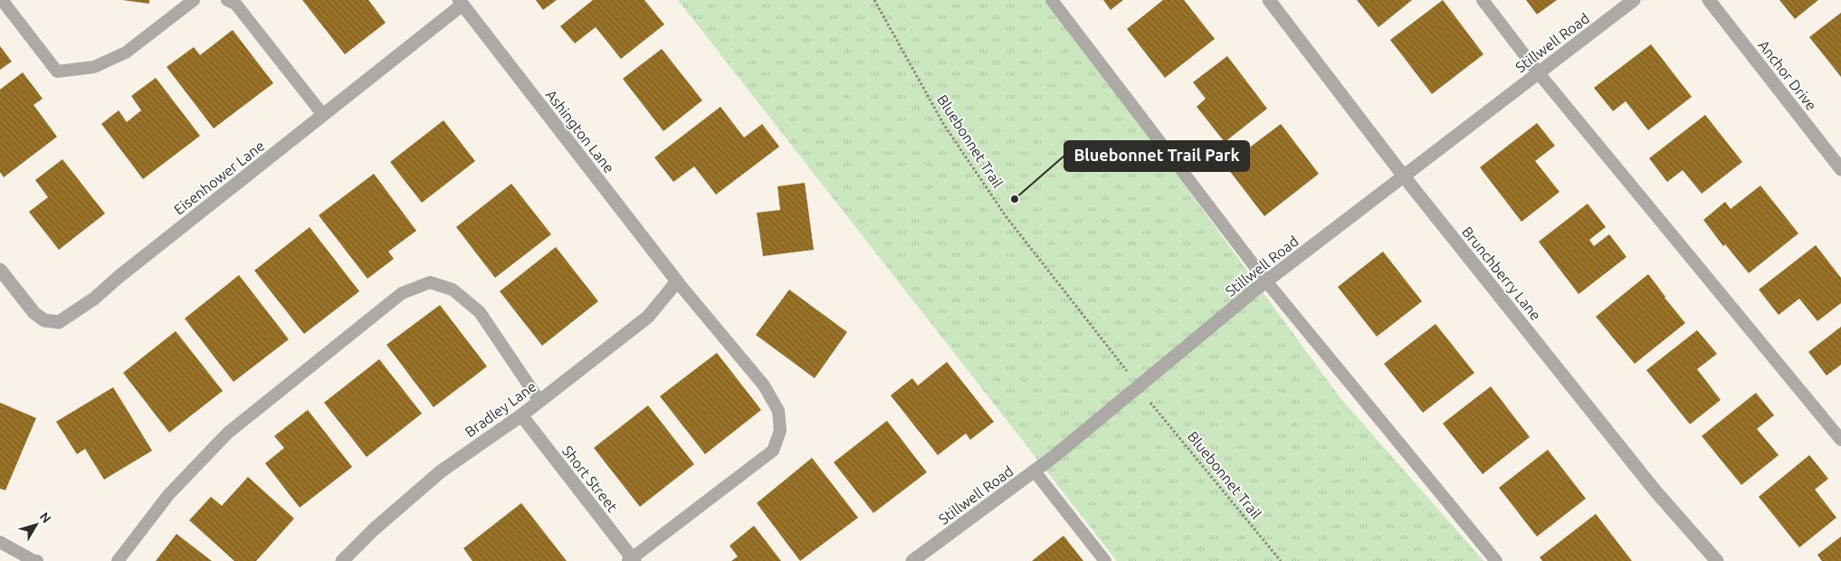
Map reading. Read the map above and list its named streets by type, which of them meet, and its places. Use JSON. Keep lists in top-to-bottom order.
{
  "streets": {
    "street": [
      "Stillwell Road",
      "Anchor Drive",
      "Ashington Lane",
      "Eisenhower Lane",
      "Brunchberry Lane",
      "Bradley Lane",
      "Short Street"
    ],
    "path": ["Bluebonnet Trail"]
  },
  "crossings": [
    ["Stillwell Road", "Brunchberry Lane"],
    ["Ashington Lane", "Eisenhower Lane"],
    ["Ashington Lane", "Bradley Lane"],
    ["Bradley Lane", "Short Street"]
  ],
  "places": ["Bluebonnet Trail Park"],
  "north": "top right"
}
